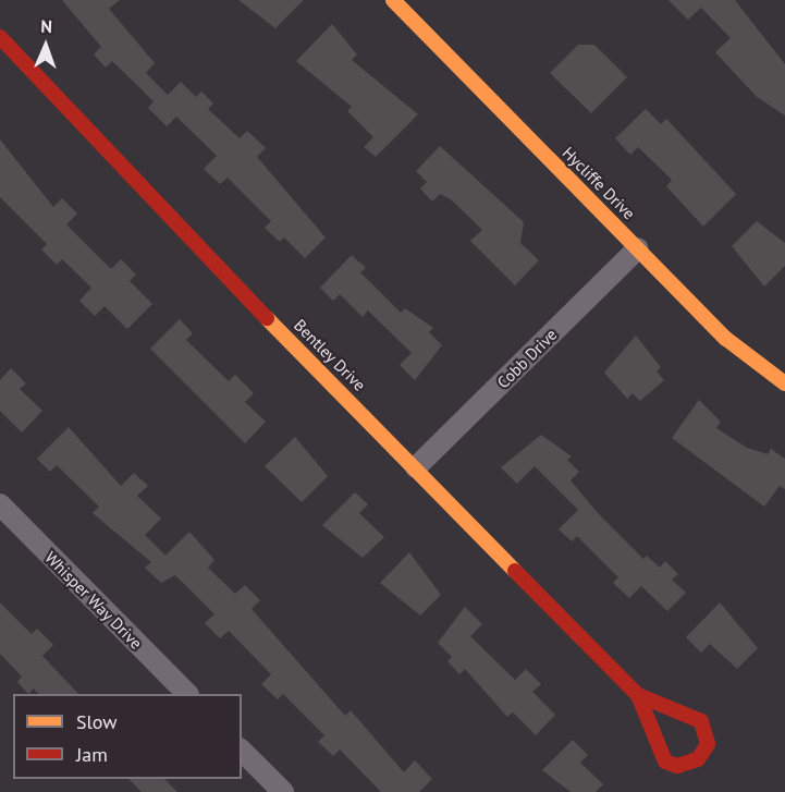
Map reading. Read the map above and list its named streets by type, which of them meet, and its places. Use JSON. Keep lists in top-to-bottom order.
{
  "streets": {
    "street": [
      "Hycliffe Drive",
      "Bentley Drive",
      "Cobb Drive",
      "Whisper Way Drive"
    ]
  },
  "crossings": [
    ["Hycliffe Drive", "Cobb Drive"],
    ["Bentley Drive", "Cobb Drive"]
  ],
  "legend": ["Slow", "Jam"],
  "north": "top"
}
